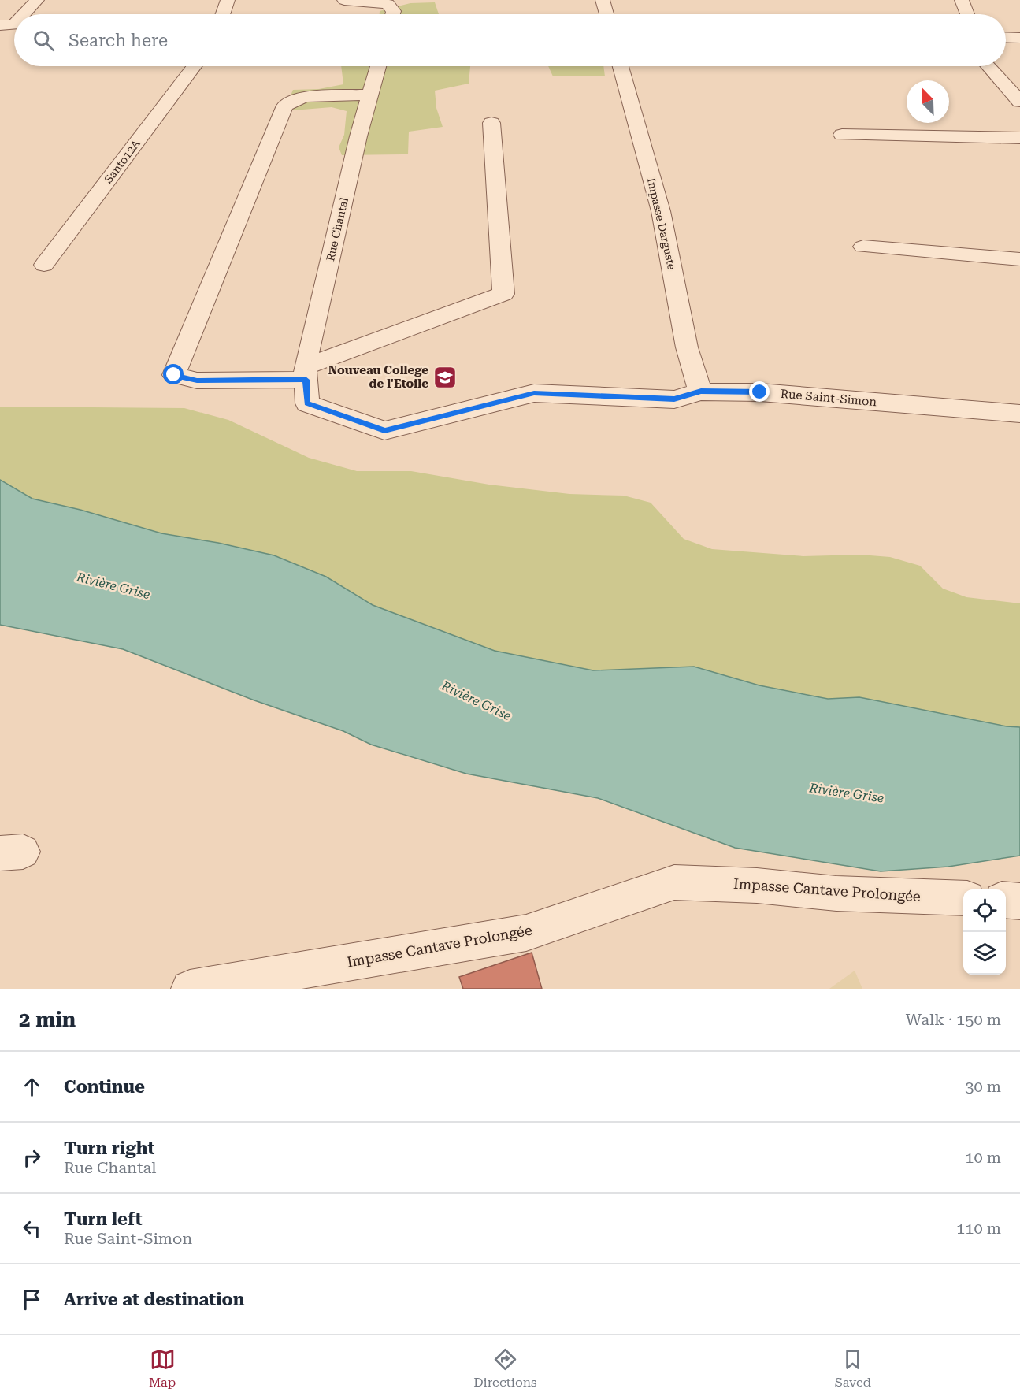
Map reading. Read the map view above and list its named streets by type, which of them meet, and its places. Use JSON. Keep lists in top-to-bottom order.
{
  "streets": {
    "street": [
      "Santo12A",
      "Impasse Darguste",
      "Rue Chantal",
      "Rue Saint-Simon",
      "Impasse Cantave Prolongée"
    ]
  },
  "crossings": [
    ["Impasse Darguste", "Rue Saint-Simon"],
    ["Rue Chantal", "Rue Saint-Simon"]
  ],
  "water": ["Rivière Grise"],
  "places": {
    "school or university": ["Nouveau College de l'Etoile"]
  },
  "north": "top left",
  "page": {
    "search": "Search here",
    "heading": ["2 min", "Walk · 150 m"],
    "list": [
      ["Continue", "30 m"],
      ["Turn right", "Rue Chantal", "10 m"],
      ["Turn left", "Rue Saint-Simon", "110 m"],
      "Arrive at destination"
    ],
    "nav": ["Map", "Directions", "Saved"]
  }
}
